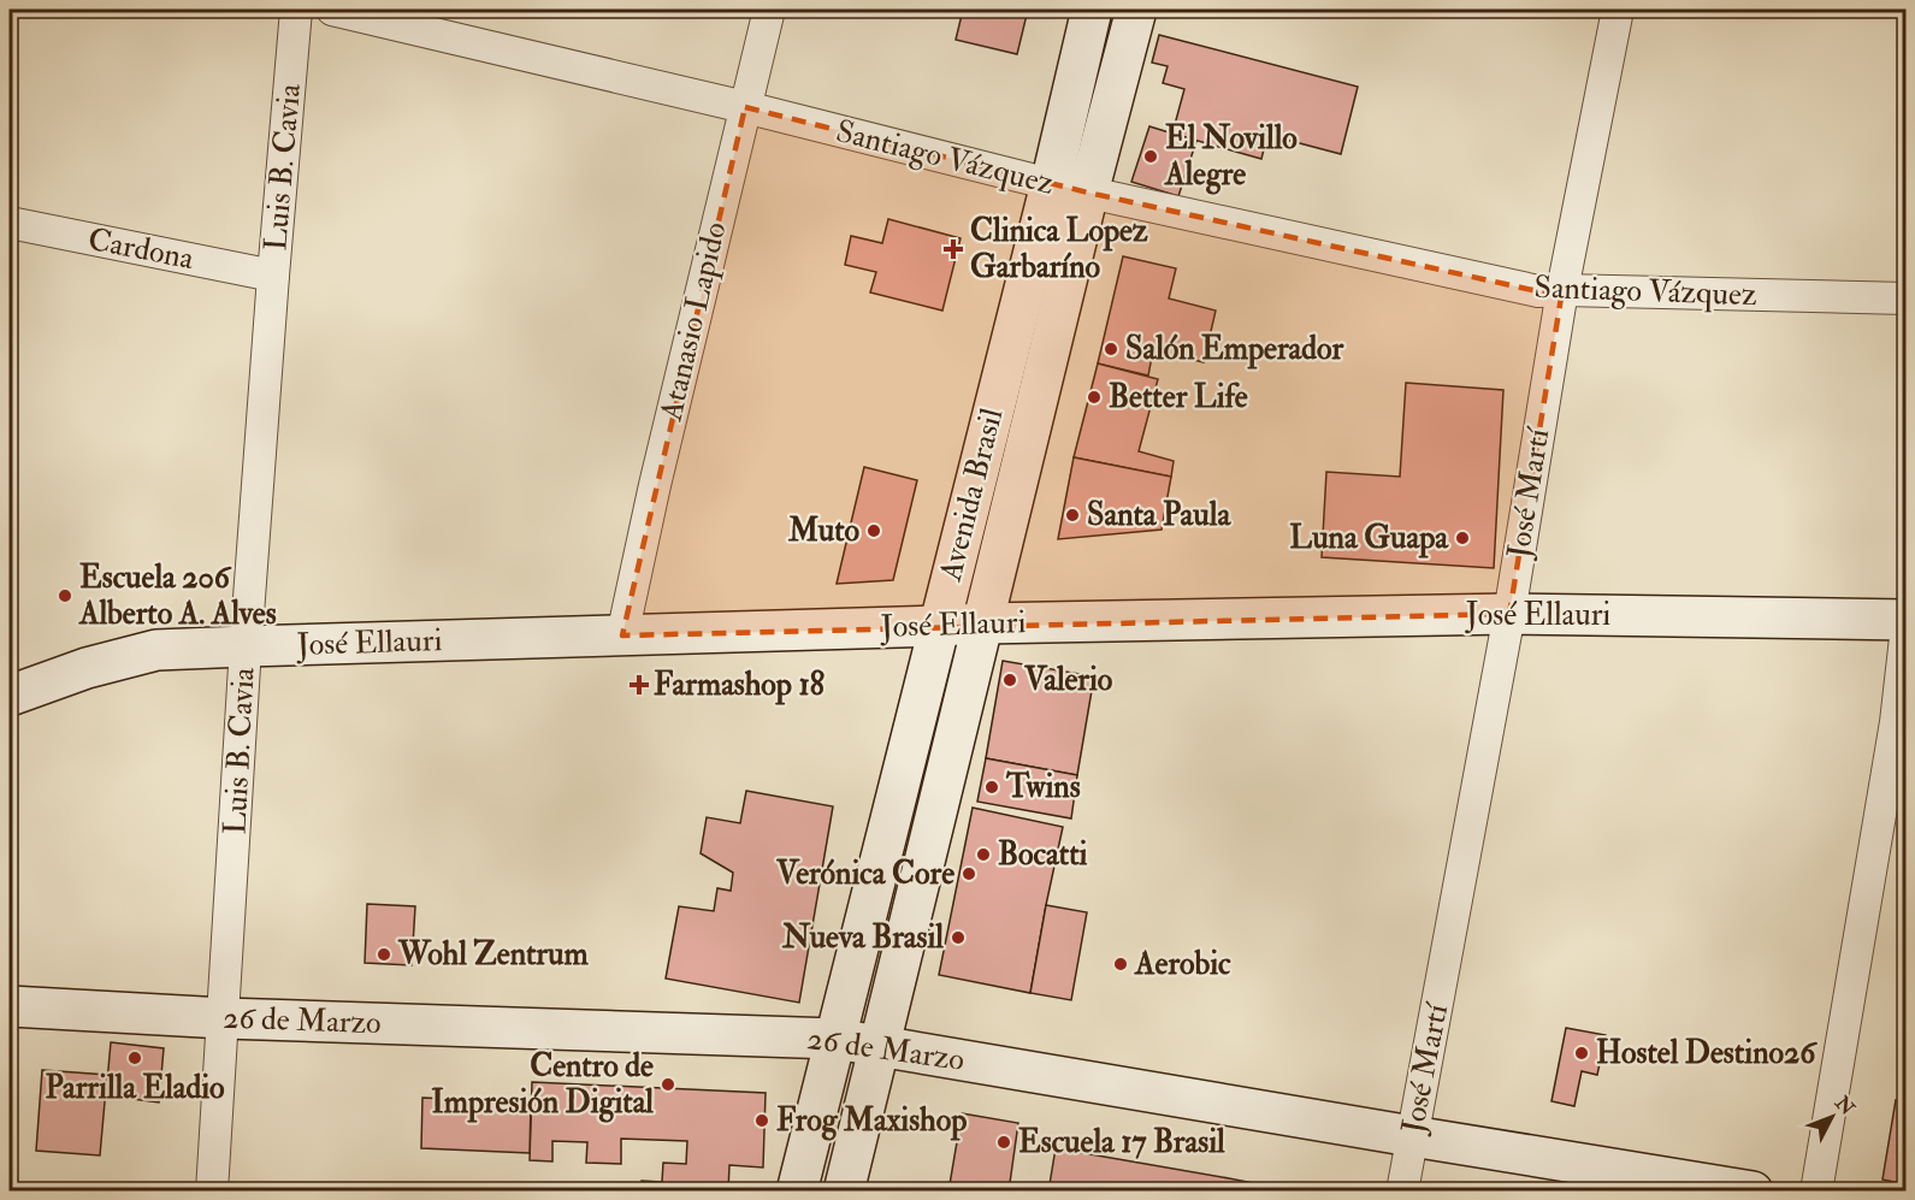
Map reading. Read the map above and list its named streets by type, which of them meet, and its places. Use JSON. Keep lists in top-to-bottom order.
{
  "streets": {
    "street": [
      "Santiago Vázquez",
      "Luis B. Cavia",
      "Cardona",
      "Atanasio Lapido",
      "José Martí",
      "Avenida Brasil",
      "José Ellauri",
      "26 de Marzo"
    ]
  },
  "crossings": [
    ["Santiago Vázquez", "Atanasio Lapido"],
    ["Santiago Vázquez", "José Martí"],
    ["Santiago Vázquez", "Avenida Brasil"],
    ["Luis B. Cavia", "Cardona"],
    ["Luis B. Cavia", "José Ellauri"],
    ["Luis B. Cavia", "26 de Marzo"],
    ["Atanasio Lapido", "José Ellauri"],
    ["José Martí", "José Ellauri"],
    ["José Martí", "26 de Marzo"],
    ["Avenida Brasil", "José Ellauri"],
    ["Avenida Brasil", "26 de Marzo"]
  ],
  "places": {
    "other": [
      "El Novillo Alegre",
      "Salón Emperador",
      "Better Life",
      "Santa Paula",
      "Muto",
      "Luna Guapa",
      "Escuela 206 Alberto A. Alves",
      "Valerio",
      "Twins",
      "Bocatti",
      "Verónica Core",
      "Nueva Brasil",
      "Wohl Zentrum",
      "Aerobic",
      "Hostel Destino26",
      "Parrilla Eladio",
      "Centro de Impresión Digital",
      "Frog Maxishop",
      "Escuela 17 Brasil"
    ],
    "health": ["Clinica Lopez Garbaríno", "Farmashop 18"]
  },
  "north": "top right"
}
